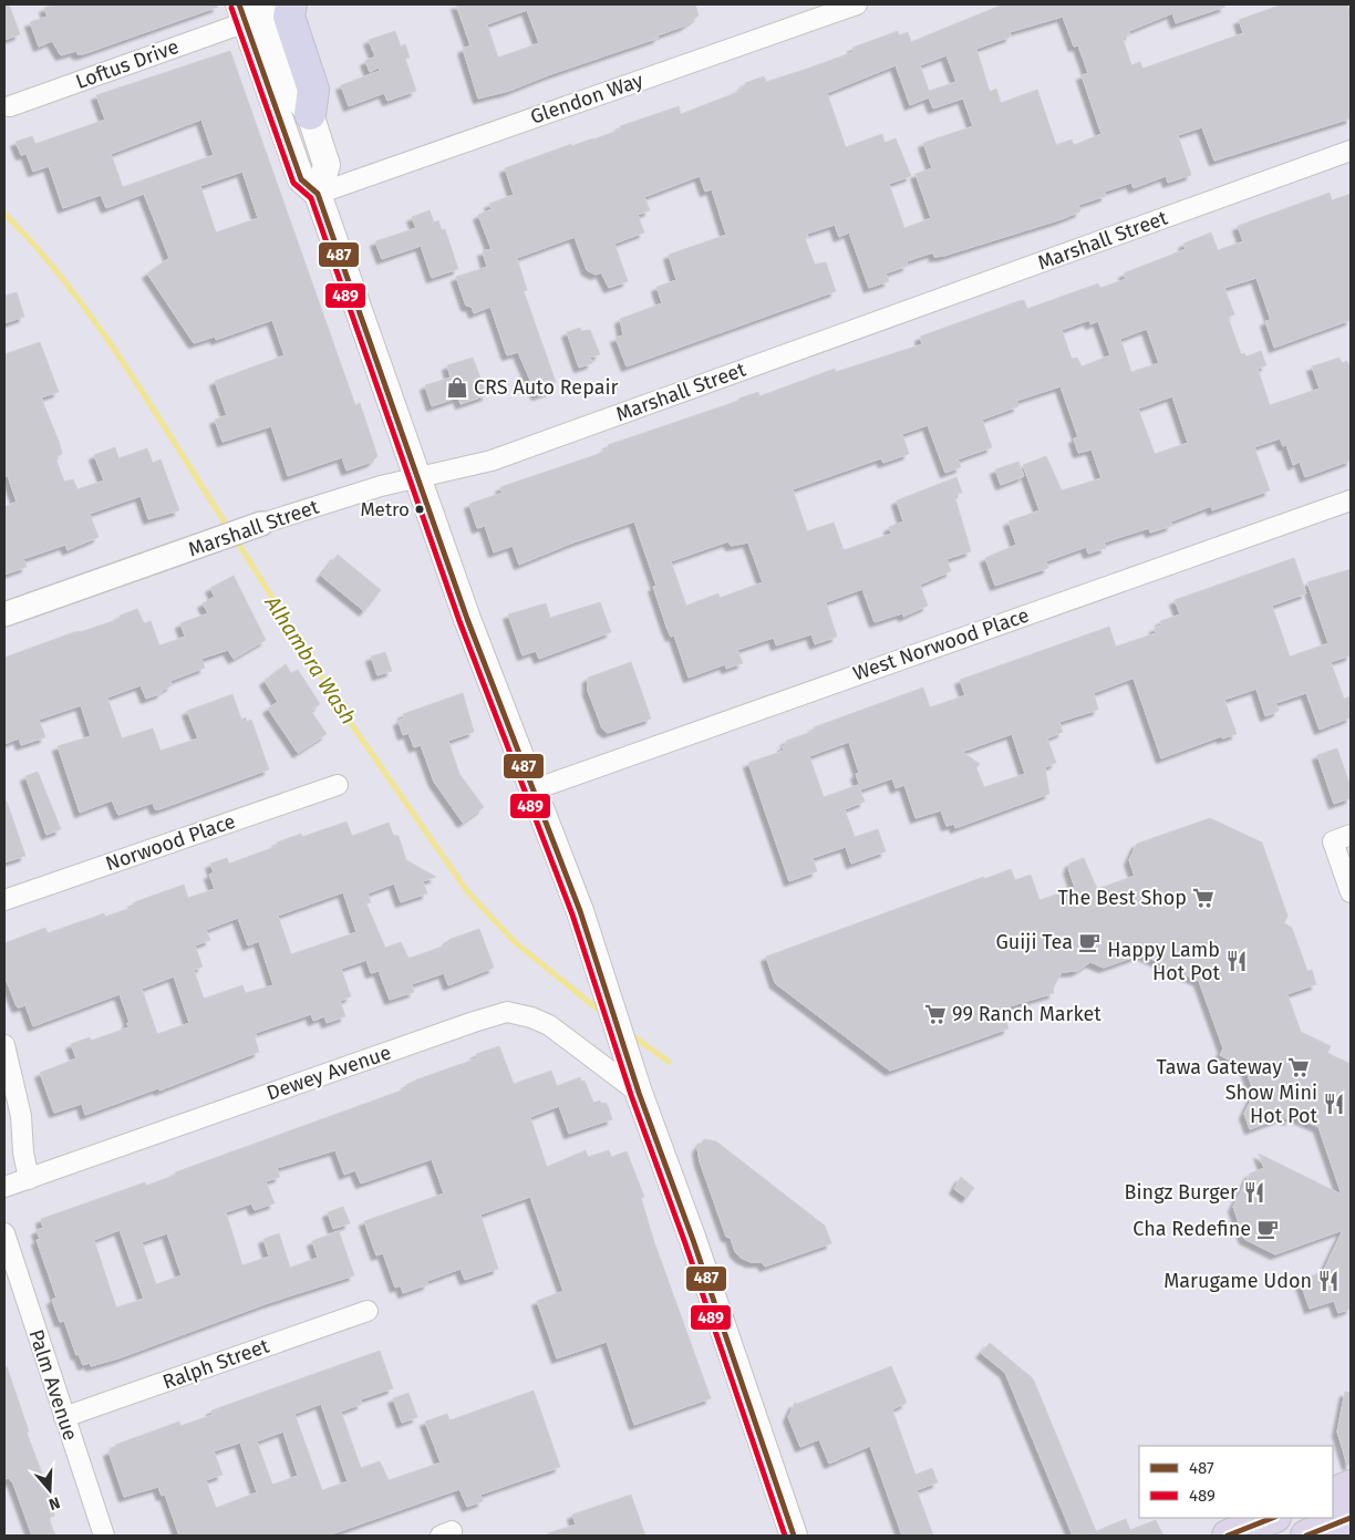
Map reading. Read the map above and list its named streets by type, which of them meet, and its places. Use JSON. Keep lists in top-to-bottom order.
{
  "streets": {
    "street": [
      "Loftus Drive",
      "Glendon Way",
      "Marshall Street",
      "West Norwood Place",
      "Norwood Place",
      "Dewey Avenue",
      "Ralph Street",
      "Palm Avenue"
    ]
  },
  "crossings": [
    ["Ralph Street", "Palm Avenue"]
  ],
  "water": ["Alhambra Wash"],
  "places": {
    "shop": ["CRS Auto Repair"],
    "other": ["Metro"],
    "supermarket": ["The Best Shop", "99 Ranch Market", "Tawa Gateway"],
    "cafe": ["Guiji Tea", "Cha Redefine"],
    "restaurant": [
      "Happy Lamb Hot Pot",
      "Show Mini Hot Pot",
      "Bingz Burger",
      "Marugame Udon"
    ]
  },
  "lines": ["transit line 487", "transit line 489"],
  "legend": ["487", "489"],
  "north": "bottom"
}
